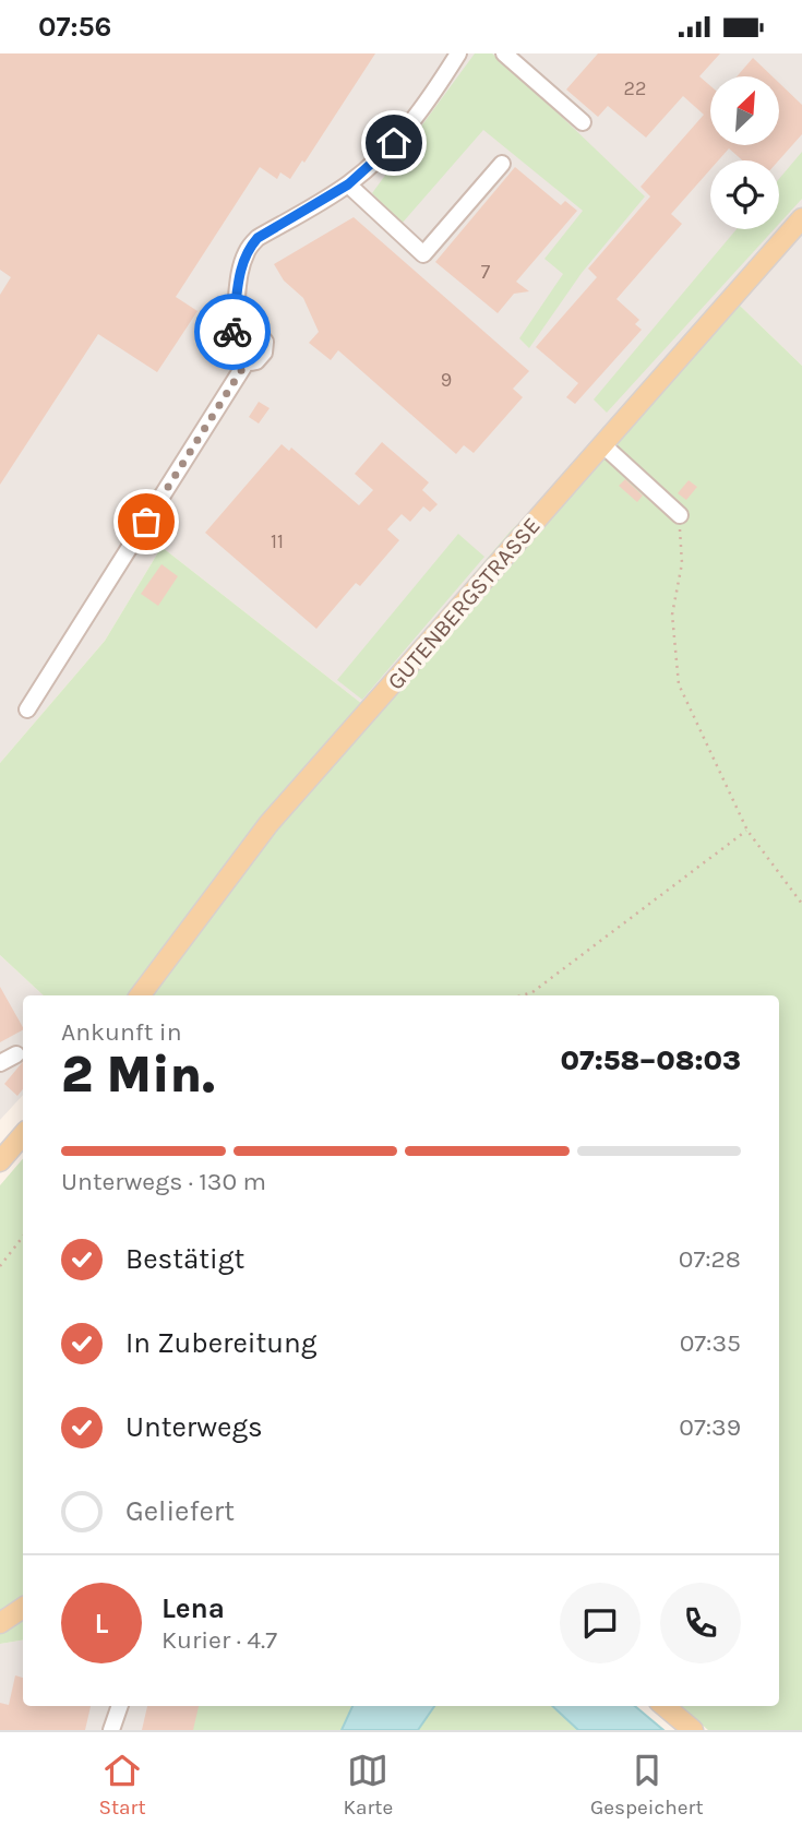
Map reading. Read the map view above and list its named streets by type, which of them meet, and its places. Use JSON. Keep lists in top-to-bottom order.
{
  "streets": {
    "main road": ["GUTENBERGSTRASSE"]
  },
  "house_numbers": [
    "22",
    "7",
    "9",
    "11"
  ],
  "north": "top right",
  "page": {
    "status": "07:56",
    "heading": ["2 Min.", "Ankunft in", "07:58–08:03"],
    "panel": ["Lena", "Kurier · 4.7"],
    "bar": "Unterwegs · 130 m",
    "list": [
      ["Bestätigt", "07:28"],
      ["In Zubereitung", "07:35"],
      ["Unterwegs", "07:39"],
      "Geliefert"
    ],
    "round": "L",
    "tabs": ["Start", "Karte", "Gespeichert"]
  }
}
